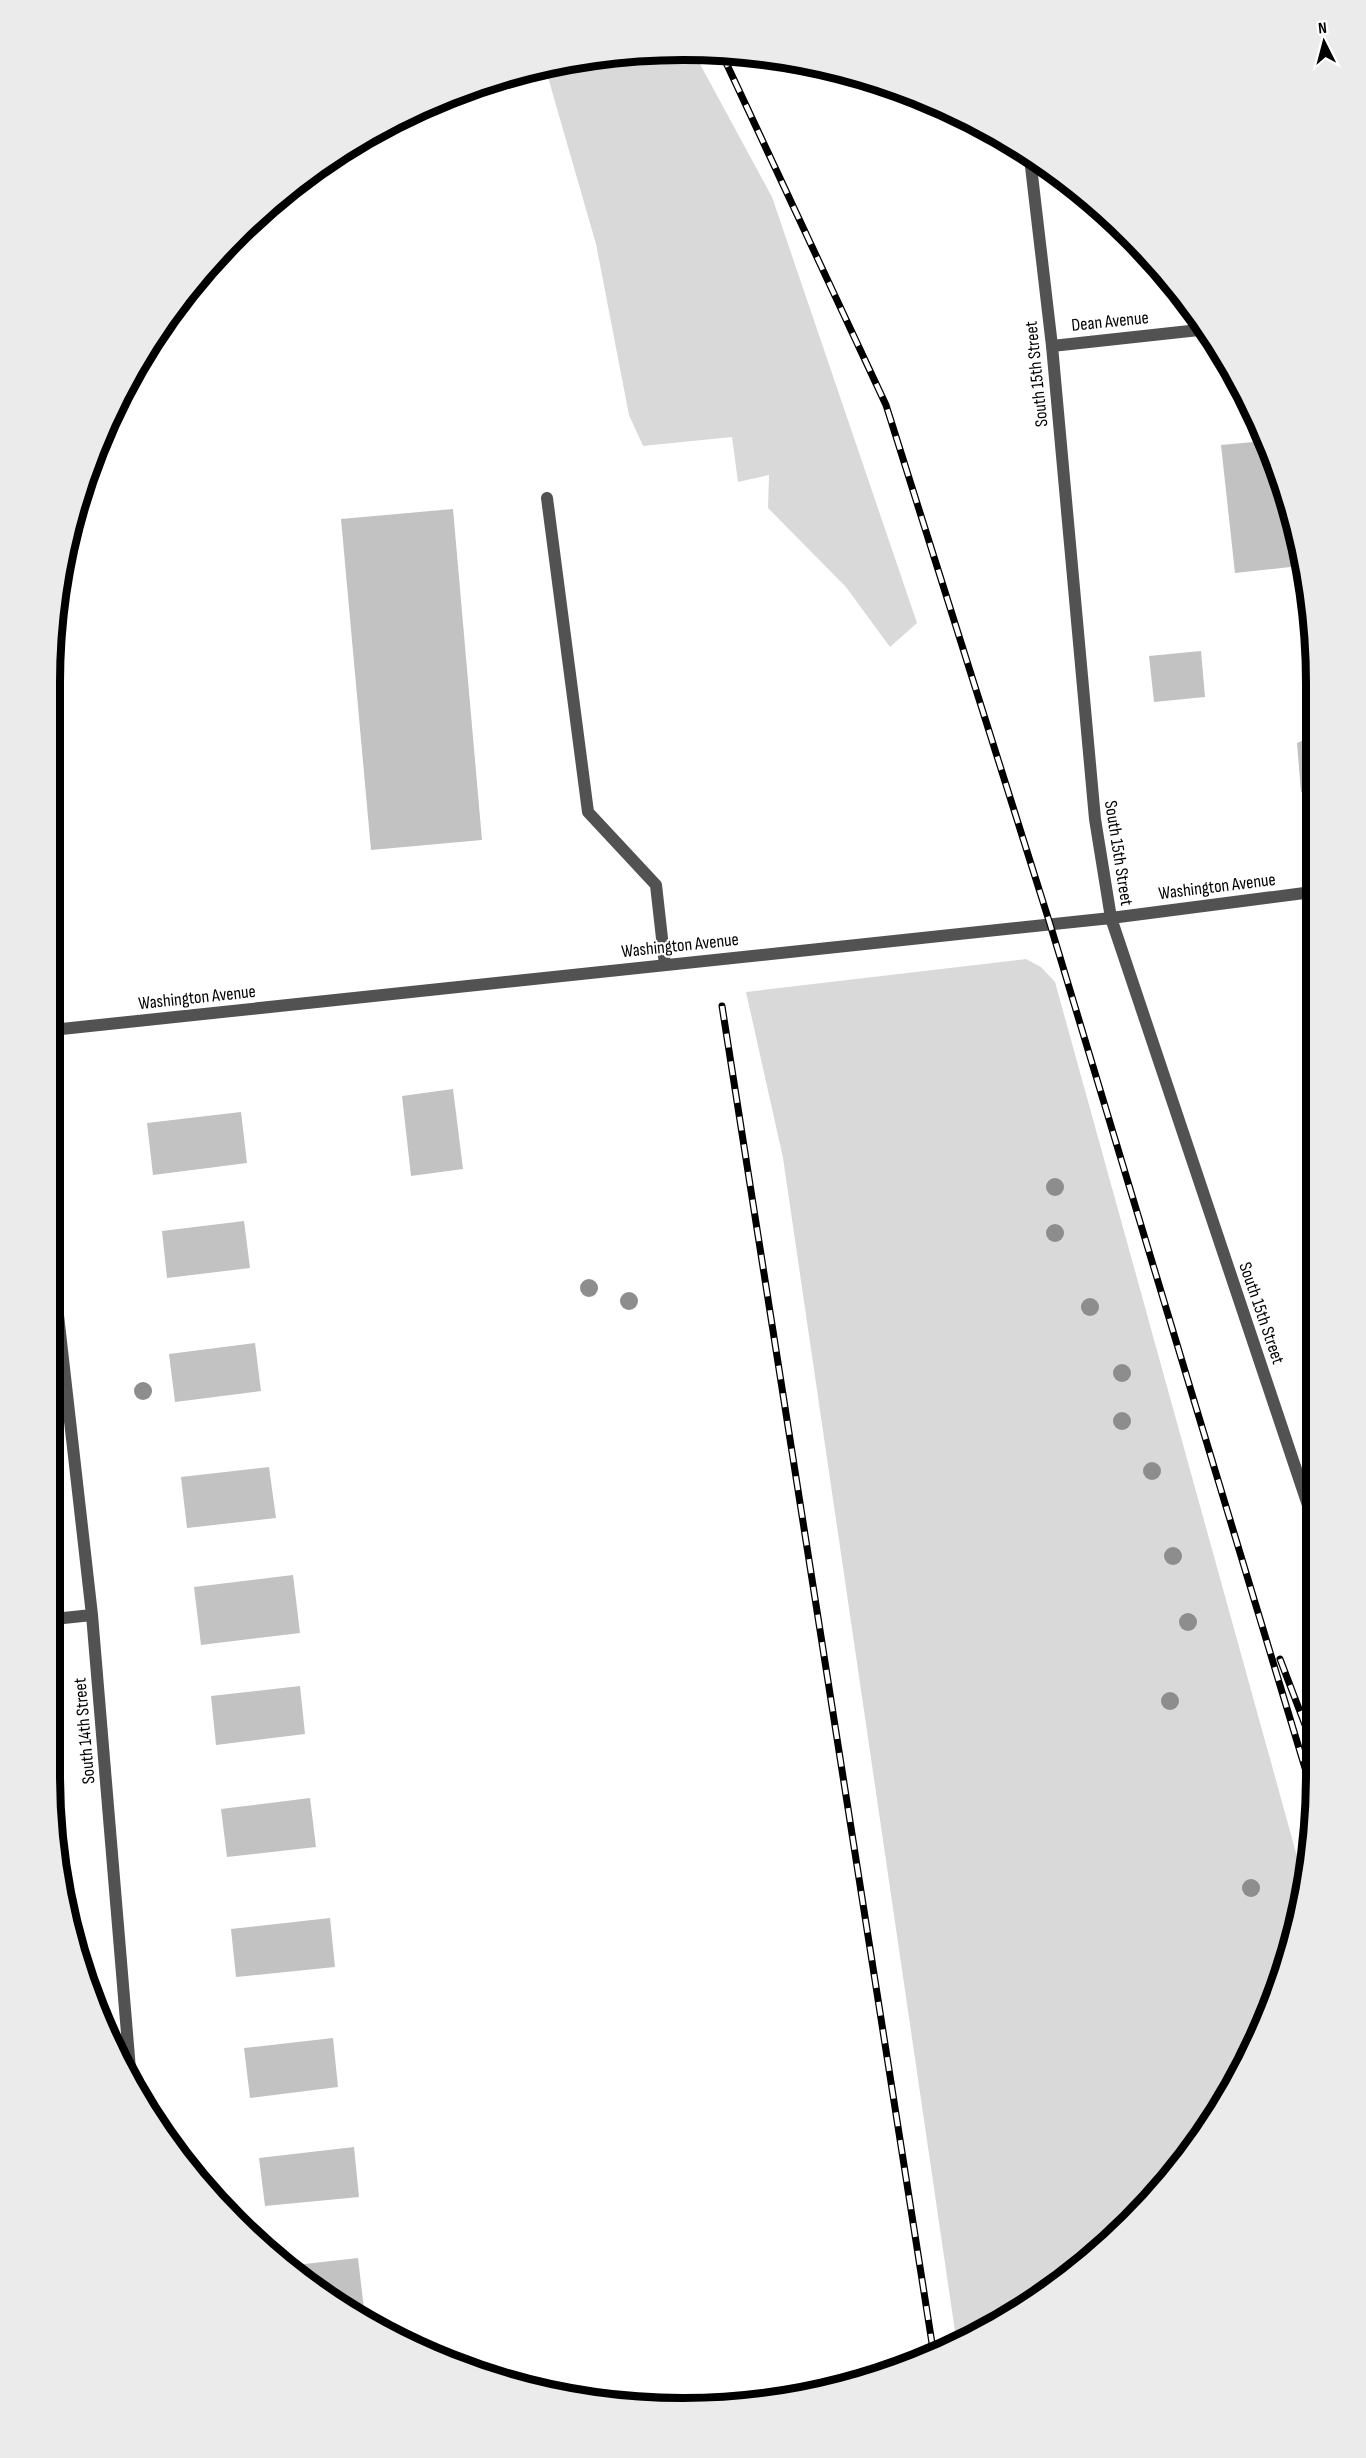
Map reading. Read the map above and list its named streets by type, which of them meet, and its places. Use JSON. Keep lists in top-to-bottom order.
{
  "streets": {
    "street": [
      "Dean Avenue",
      "South 15th Street",
      "Washington Avenue",
      "South 14th Street"
    ]
  },
  "crossings": [
    ["Dean Avenue", "South 15th Street"],
    ["South 15th Street", "Washington Avenue"]
  ],
  "north": "top"
}
